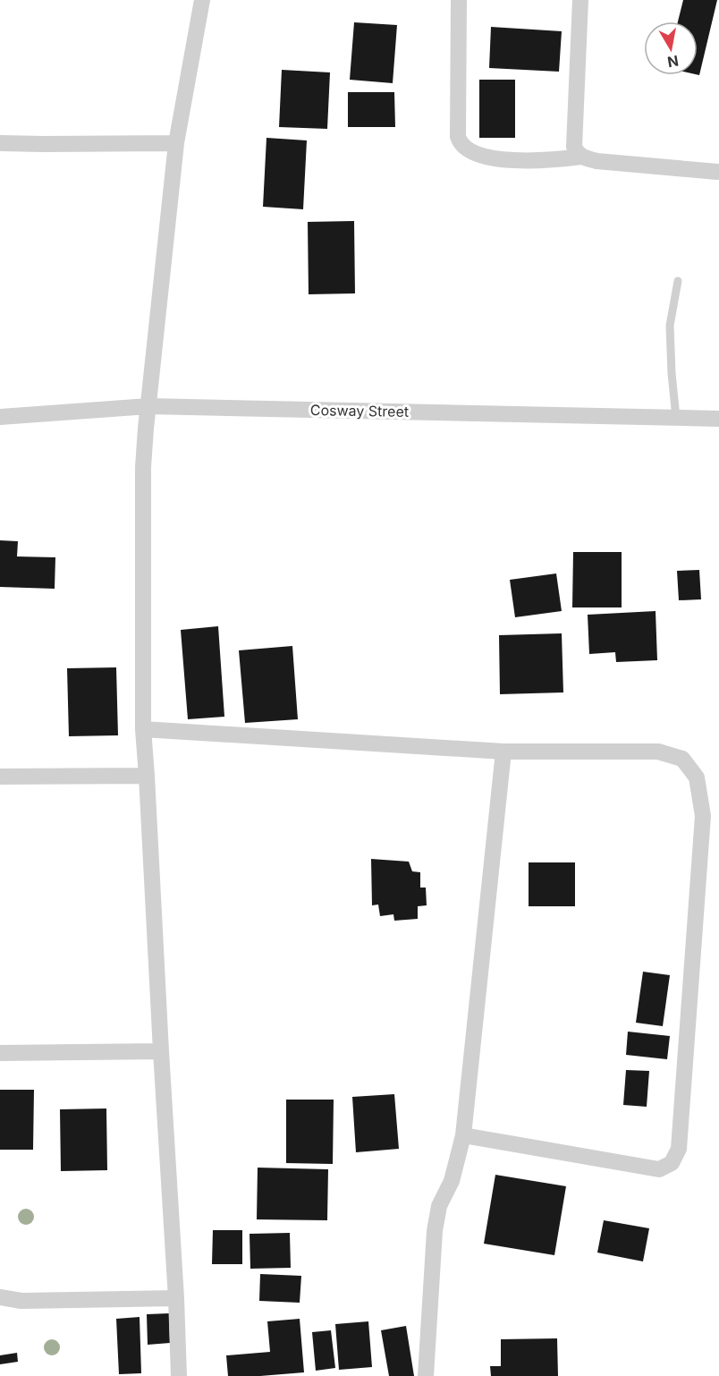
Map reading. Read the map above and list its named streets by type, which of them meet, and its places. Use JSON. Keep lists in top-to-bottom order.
{
  "streets": {
    "street": ["Cosway Street"]
  },
  "north": "bottom"
}
